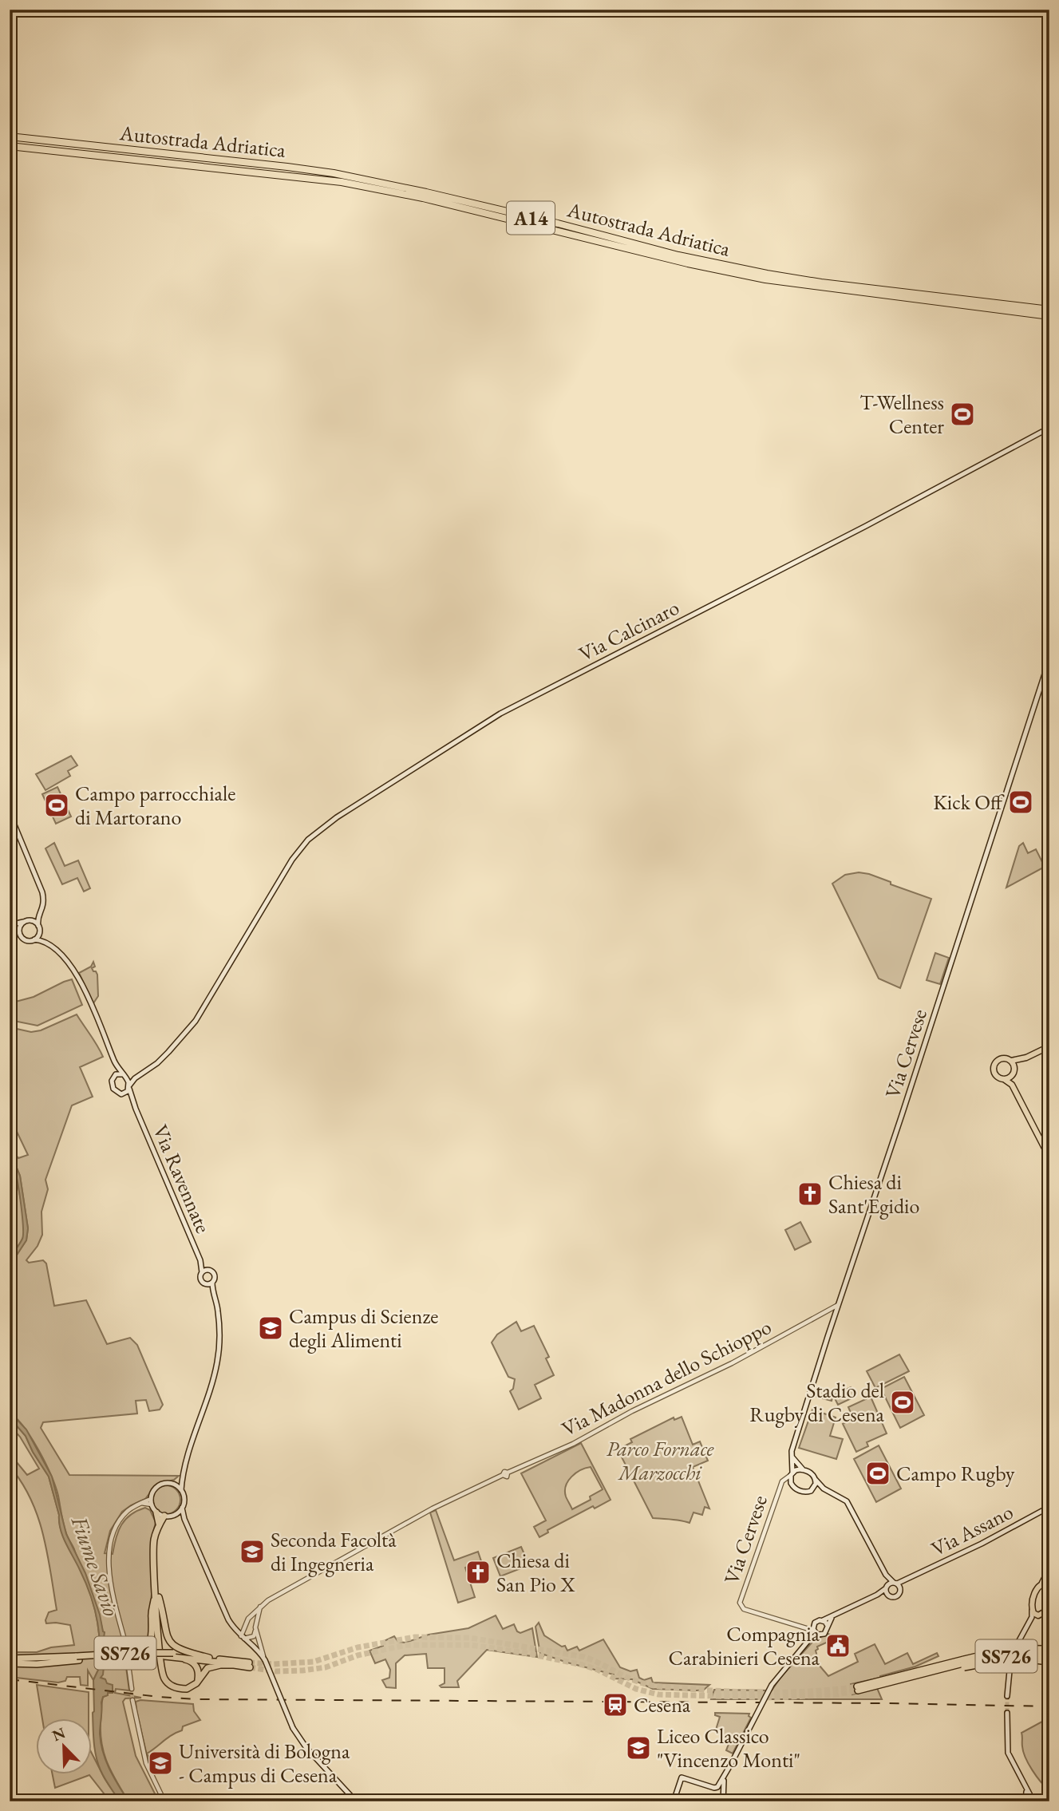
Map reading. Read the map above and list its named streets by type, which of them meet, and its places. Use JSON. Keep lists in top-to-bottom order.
{
  "streets": {
    "highway": ["Autostrada Adriatica", "A14", "SS726"],
    "main road": [
      "Via Calcinaro",
      "Via Cervese",
      "Via Ravennate",
      "Via Assano"
    ],
    "street": ["Via Madonna dello Schioppo"]
  },
  "crossings": [
    ["Via Calcinaro", "Via Ravennate"],
    ["Via Cervese", "Via Madonna dello Schioppo"]
  ],
  "water": ["Fiume Savio"],
  "parks": ["Parco Fornace Marzocchi"],
  "places": {
    "sports": [
      "T-Wellness Center",
      "Kick Off",
      "Campo parrocchiale di Martorano",
      "Stadio del Rugby di Cesena",
      "Campo Rugby"
    ],
    "church": ["Chiesa di Sant'Egidio", "Chiesa di San Pio X"],
    "school or university": [
      "Campus di Scienze degli Alimenti",
      "Seconda Facoltà di Ingegneria",
      "Liceo Classico \"Vincenzo Monti\"",
      "Università di Bologna - Campus di Cesena"
    ],
    "public building": ["Compagnia Carabinieri Cesena"],
    "station": ["Cesena"]
  },
  "north": "top left"
}
